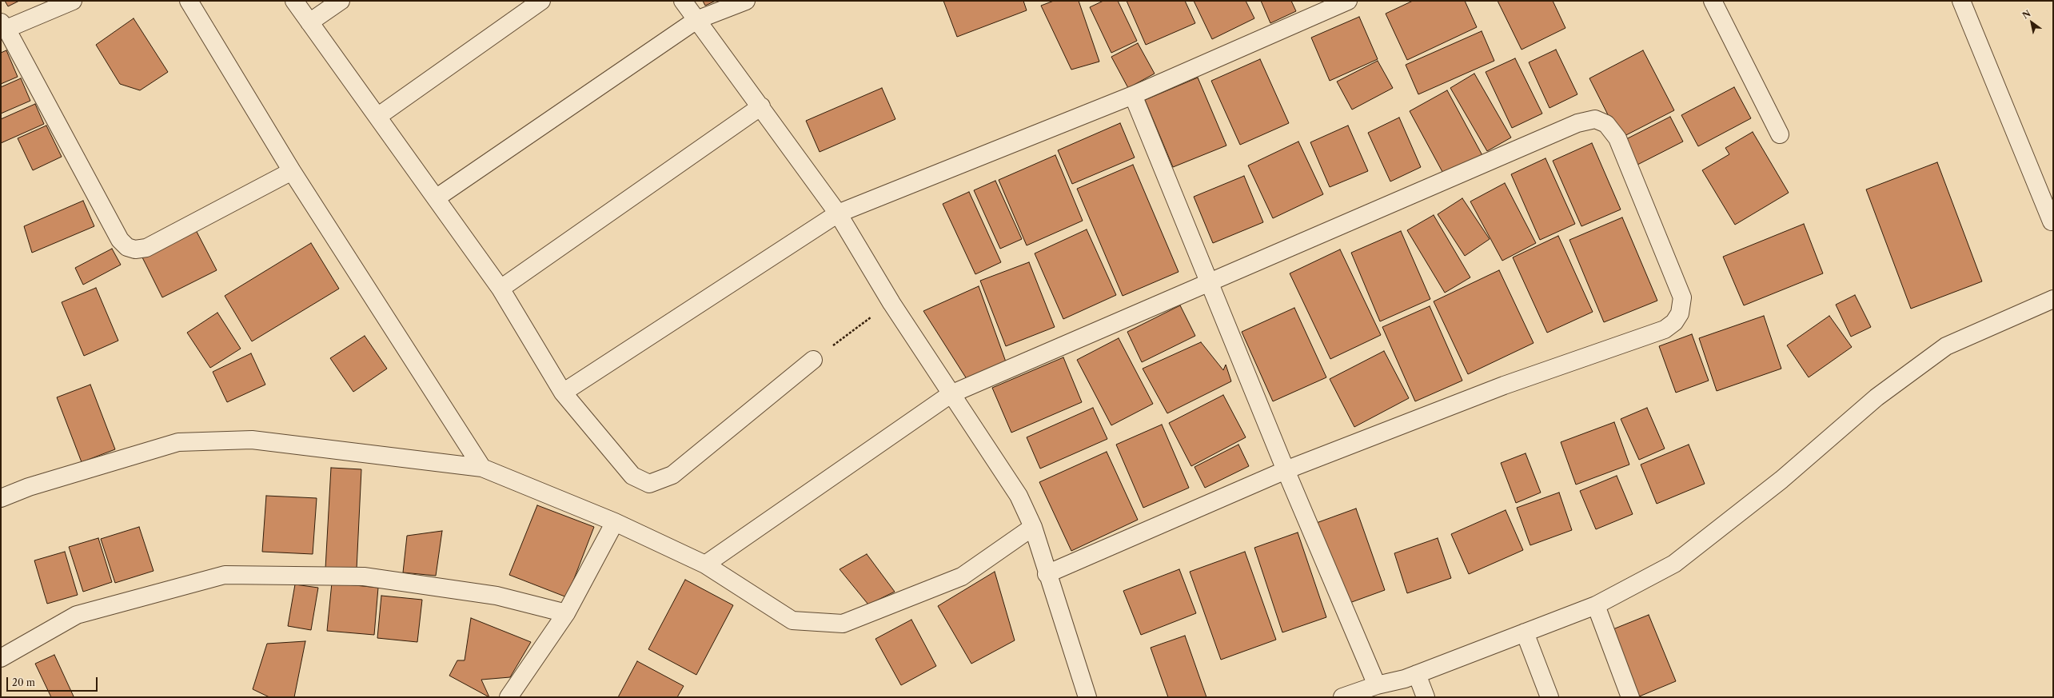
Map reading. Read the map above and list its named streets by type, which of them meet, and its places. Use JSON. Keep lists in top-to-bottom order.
{
  "scale_bar": "20 m",
  "north": "top left"
}
